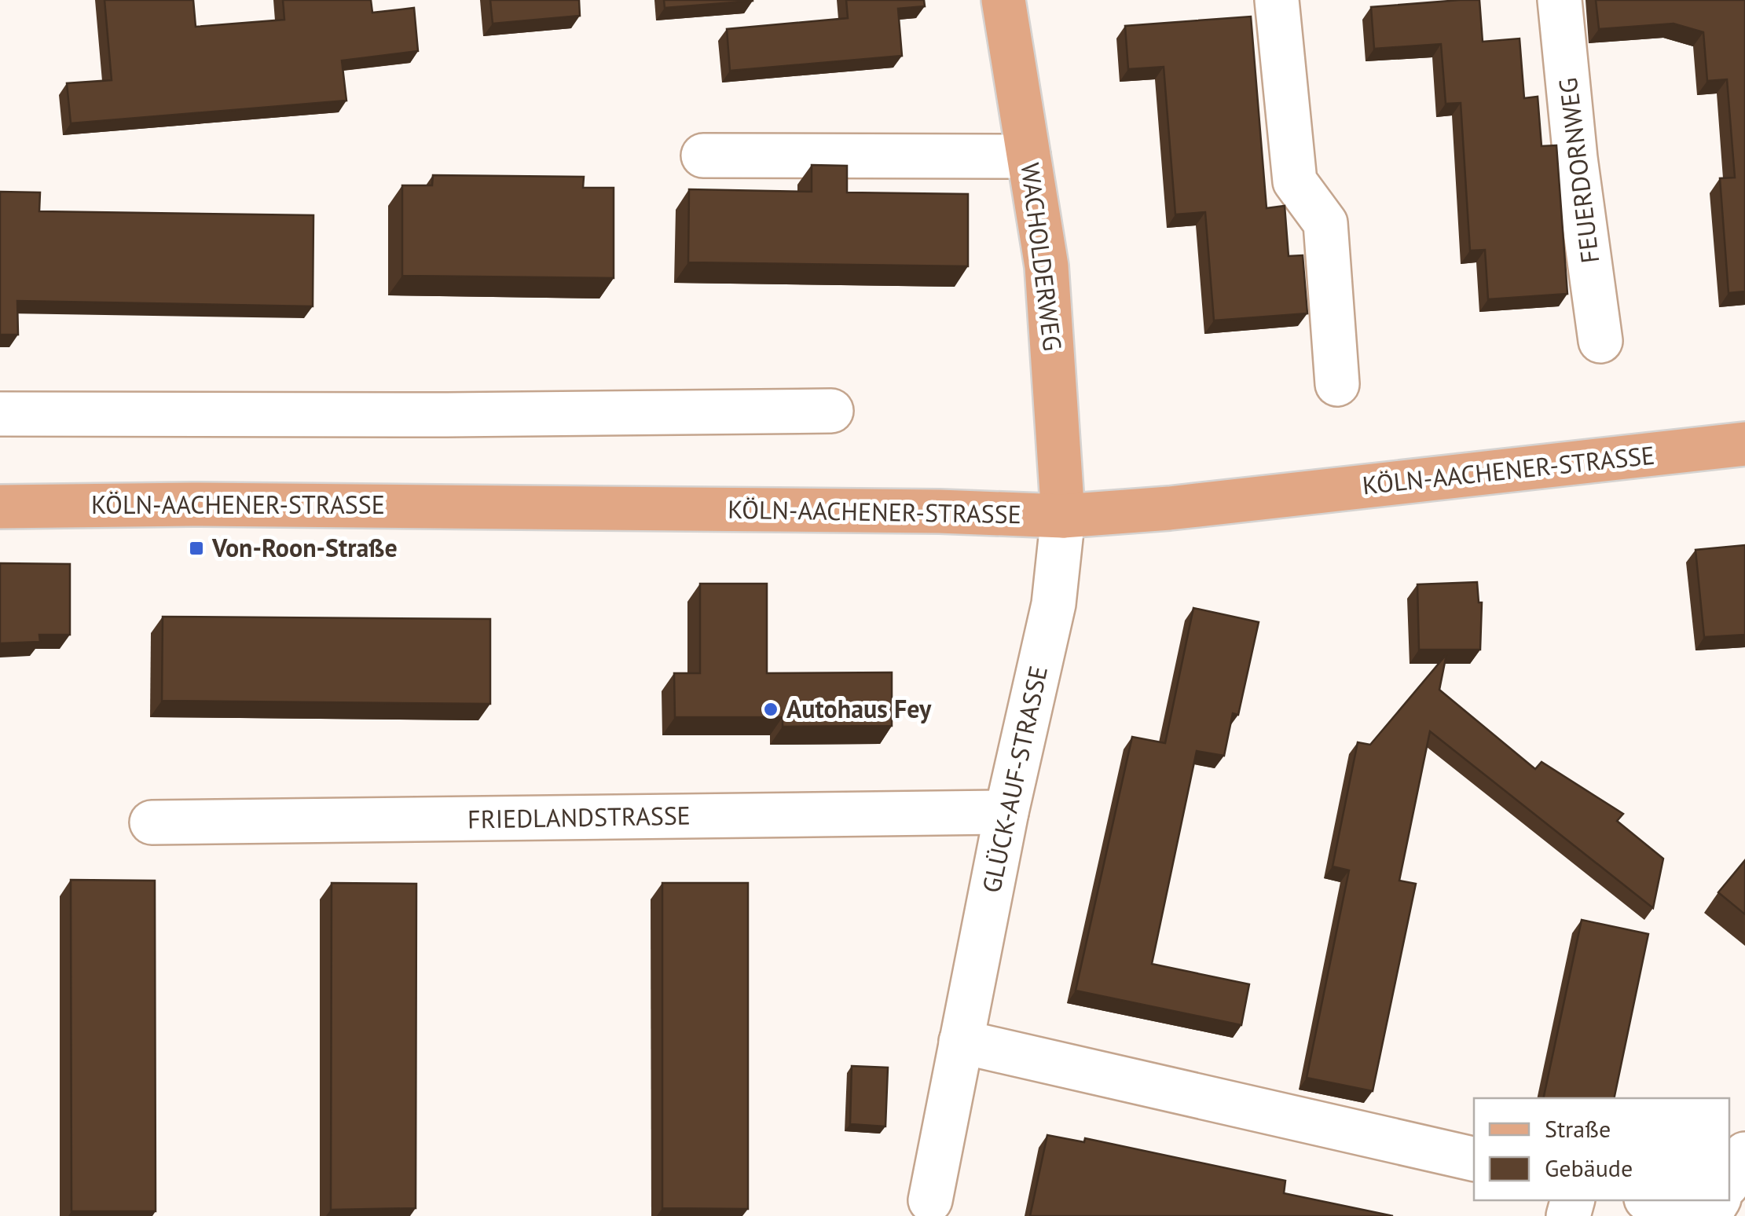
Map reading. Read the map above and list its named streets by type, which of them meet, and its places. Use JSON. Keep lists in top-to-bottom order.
{
  "streets": {
    "main road": ["WACHOLDERWEG", "KÖLN-AACHENER-STRASSE"],
    "street": ["FEUERDORNWEG", "GLÜCK-AUF-STRASSE", "FRIEDLANDSTRASSE"]
  },
  "crossings": [
    ["WACHOLDERWEG", "KÖLN-AACHENER-STRASSE"],
    ["WACHOLDERWEG", "GLÜCK-AUF-STRASSE"],
    ["KÖLN-AACHENER-STRASSE", "GLÜCK-AUF-STRASSE"],
    ["GLÜCK-AUF-STRASSE", "FRIEDLANDSTRASSE"]
  ],
  "places": {
    "transit": ["Von-Roon-Straße"],
    "other": ["Autohaus Fey"]
  },
  "legend": ["Straße", "Gebäude"]
}
